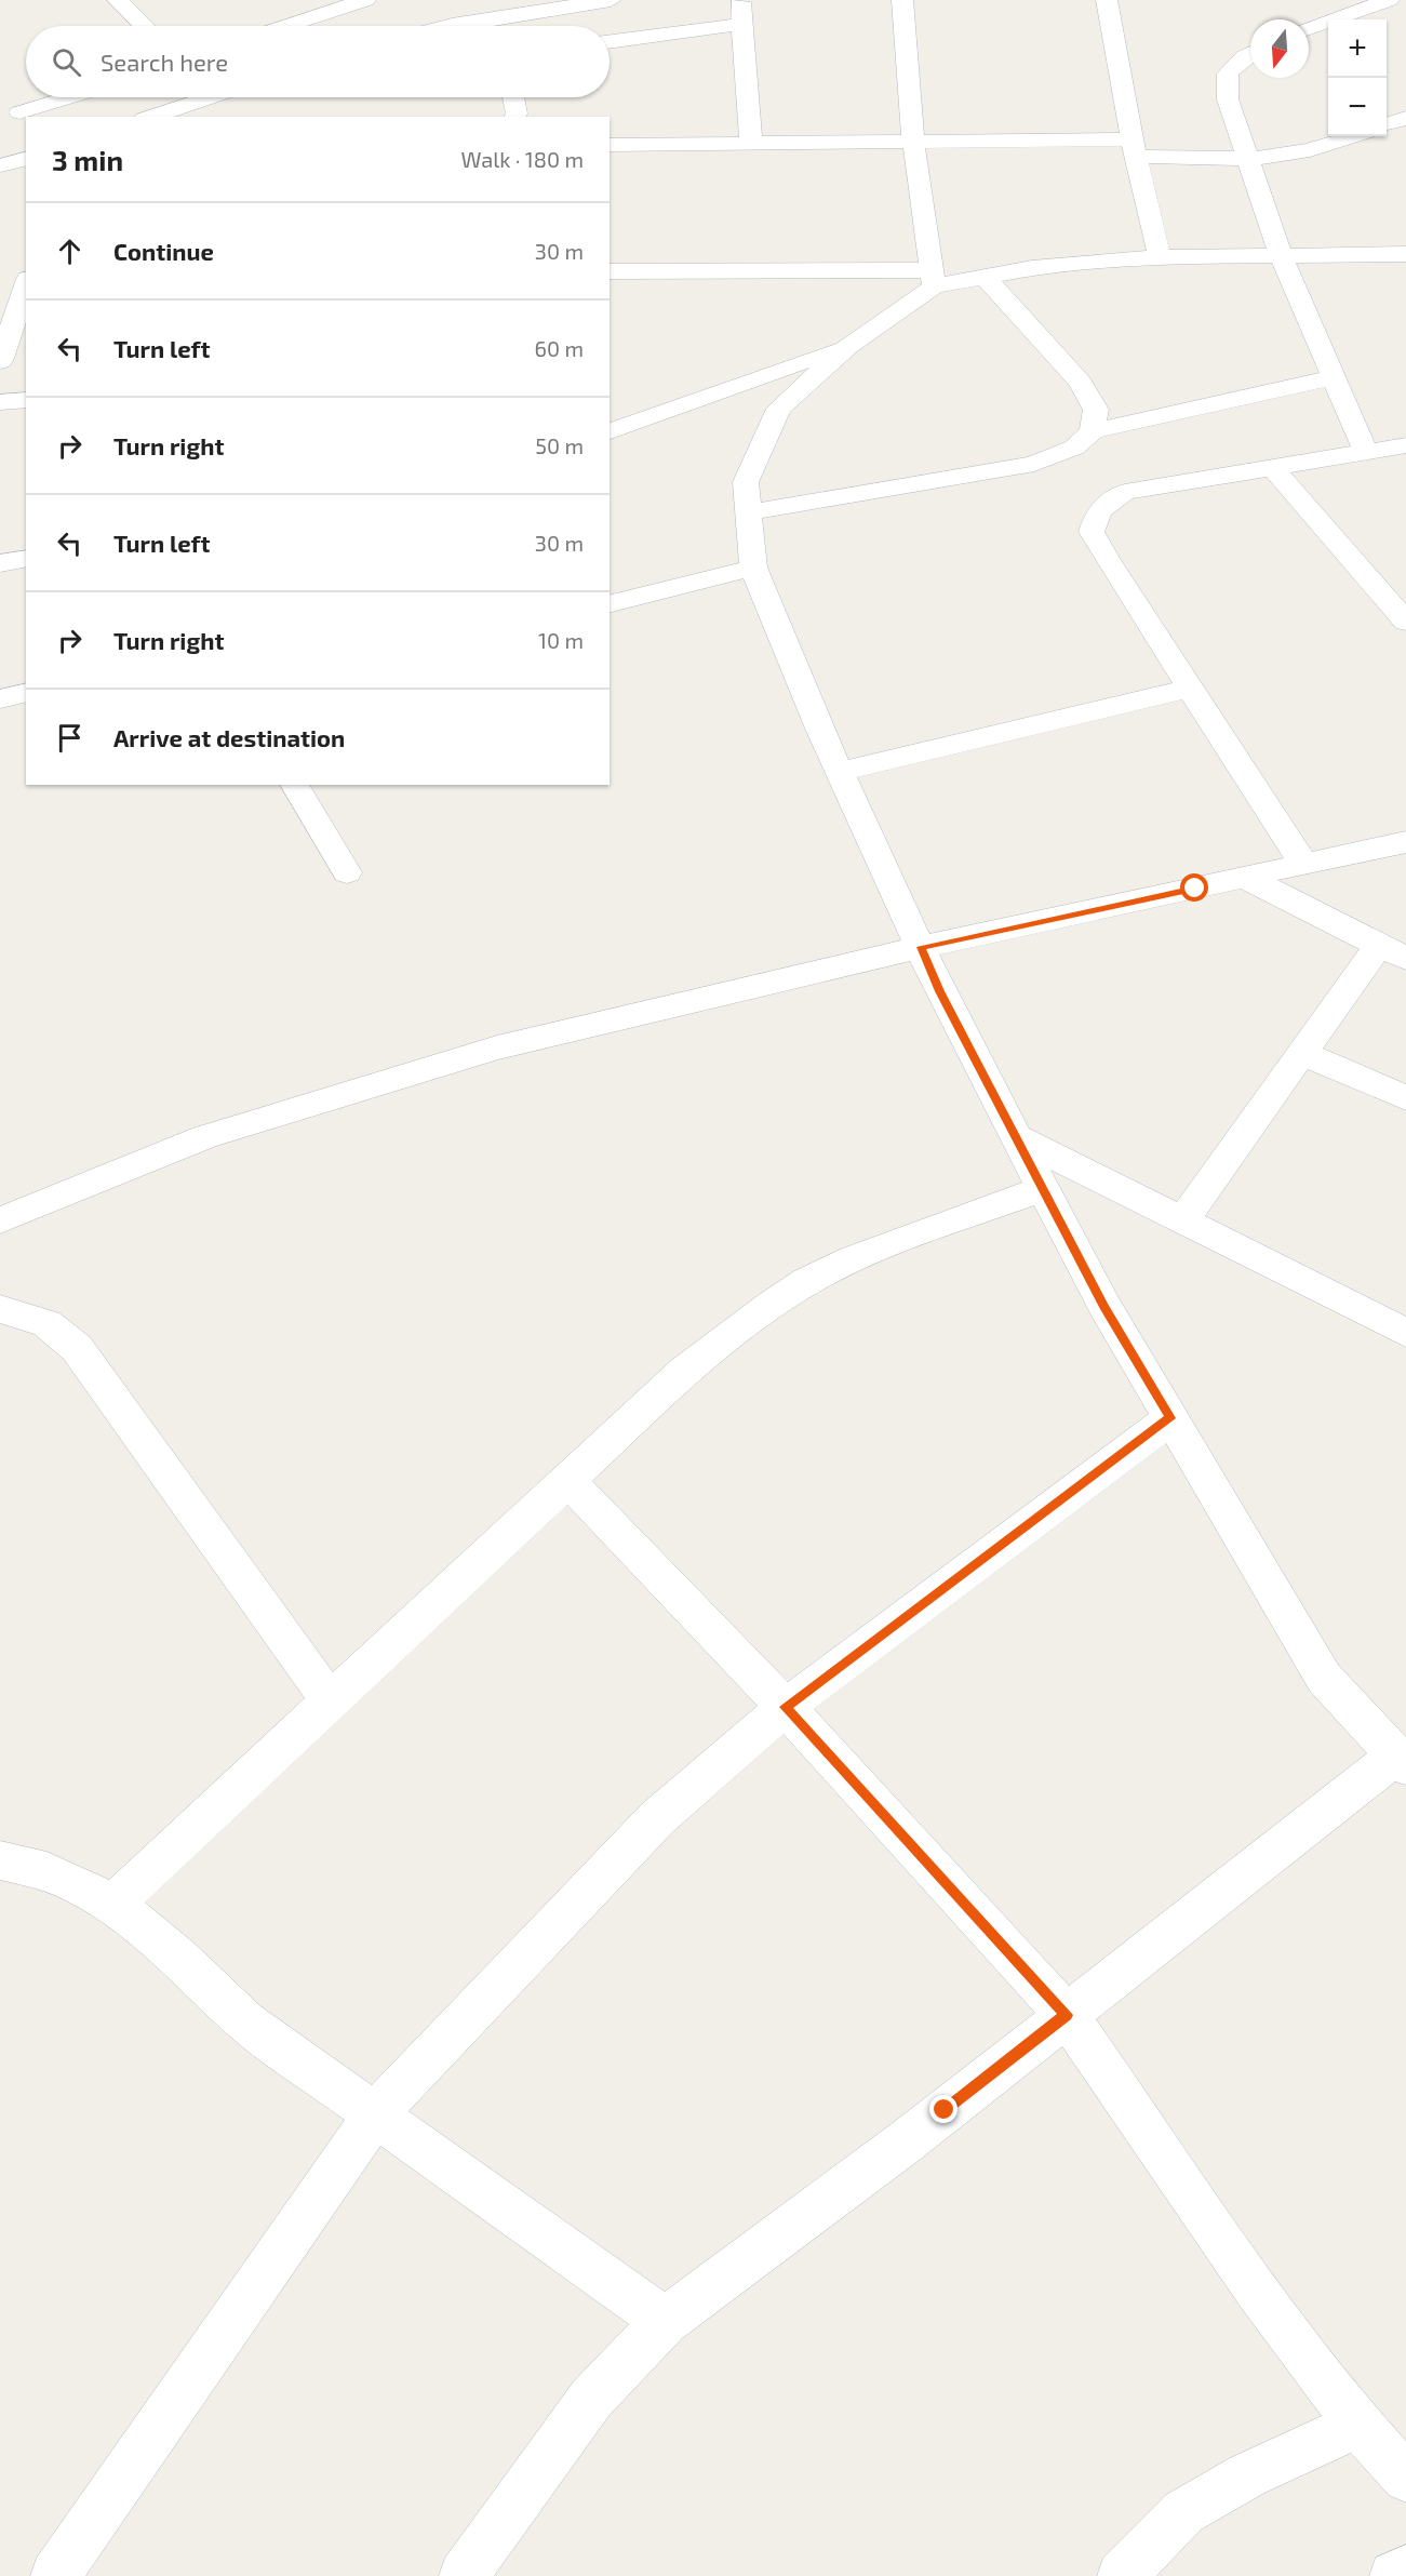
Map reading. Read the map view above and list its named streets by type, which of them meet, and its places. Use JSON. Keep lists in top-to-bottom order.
{
  "north": "bottom",
  "page": {
    "map_buttons": ["+", "−"],
    "search": "Search here",
    "heading": ["3 min", "Walk · 180 m"],
    "list": [
      ["Continue", "30 m"],
      ["Turn left", "60 m"],
      ["Turn right", "50 m"],
      ["Turn left", "30 m"],
      ["Turn right", "10 m"],
      "Arrive at destination"
    ]
  }
}
